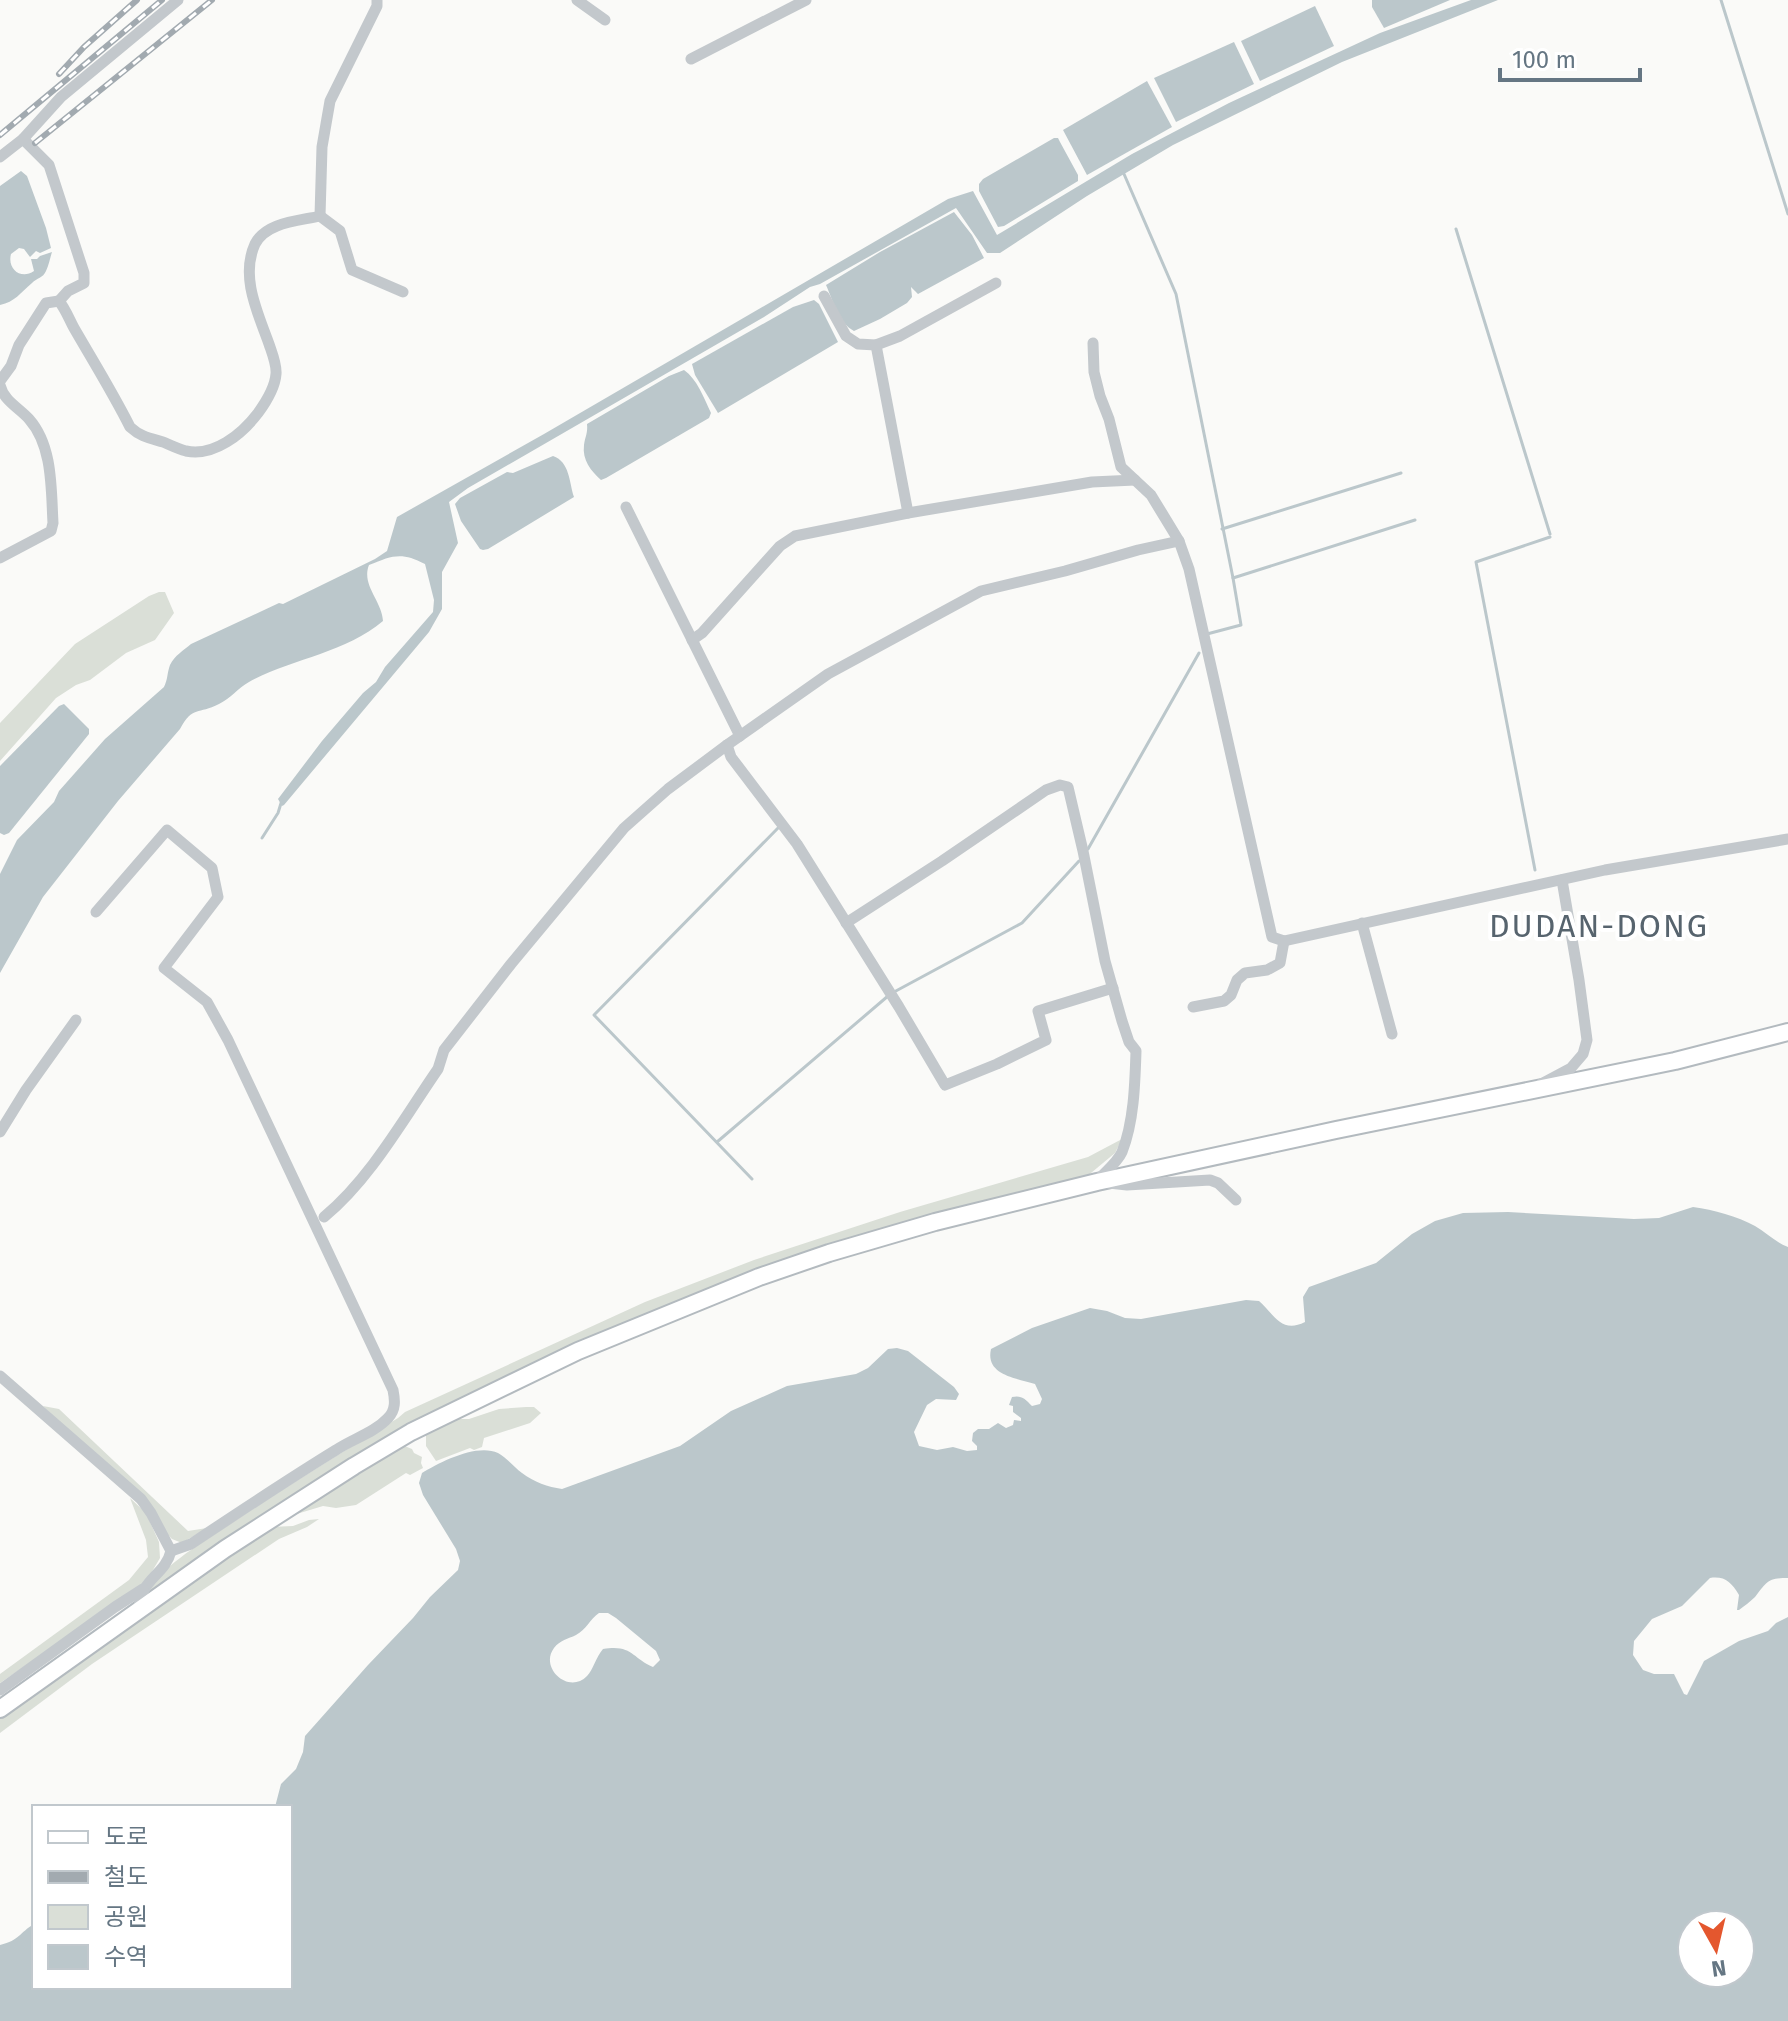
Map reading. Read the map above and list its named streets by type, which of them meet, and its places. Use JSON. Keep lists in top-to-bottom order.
{
  "districts": ["DUDAN-DONG"],
  "legend": [
    "도로",
    "철도",
    "공원",
    "수역"
  ],
  "scale_bar": "100 m",
  "north": "bottom"
}
